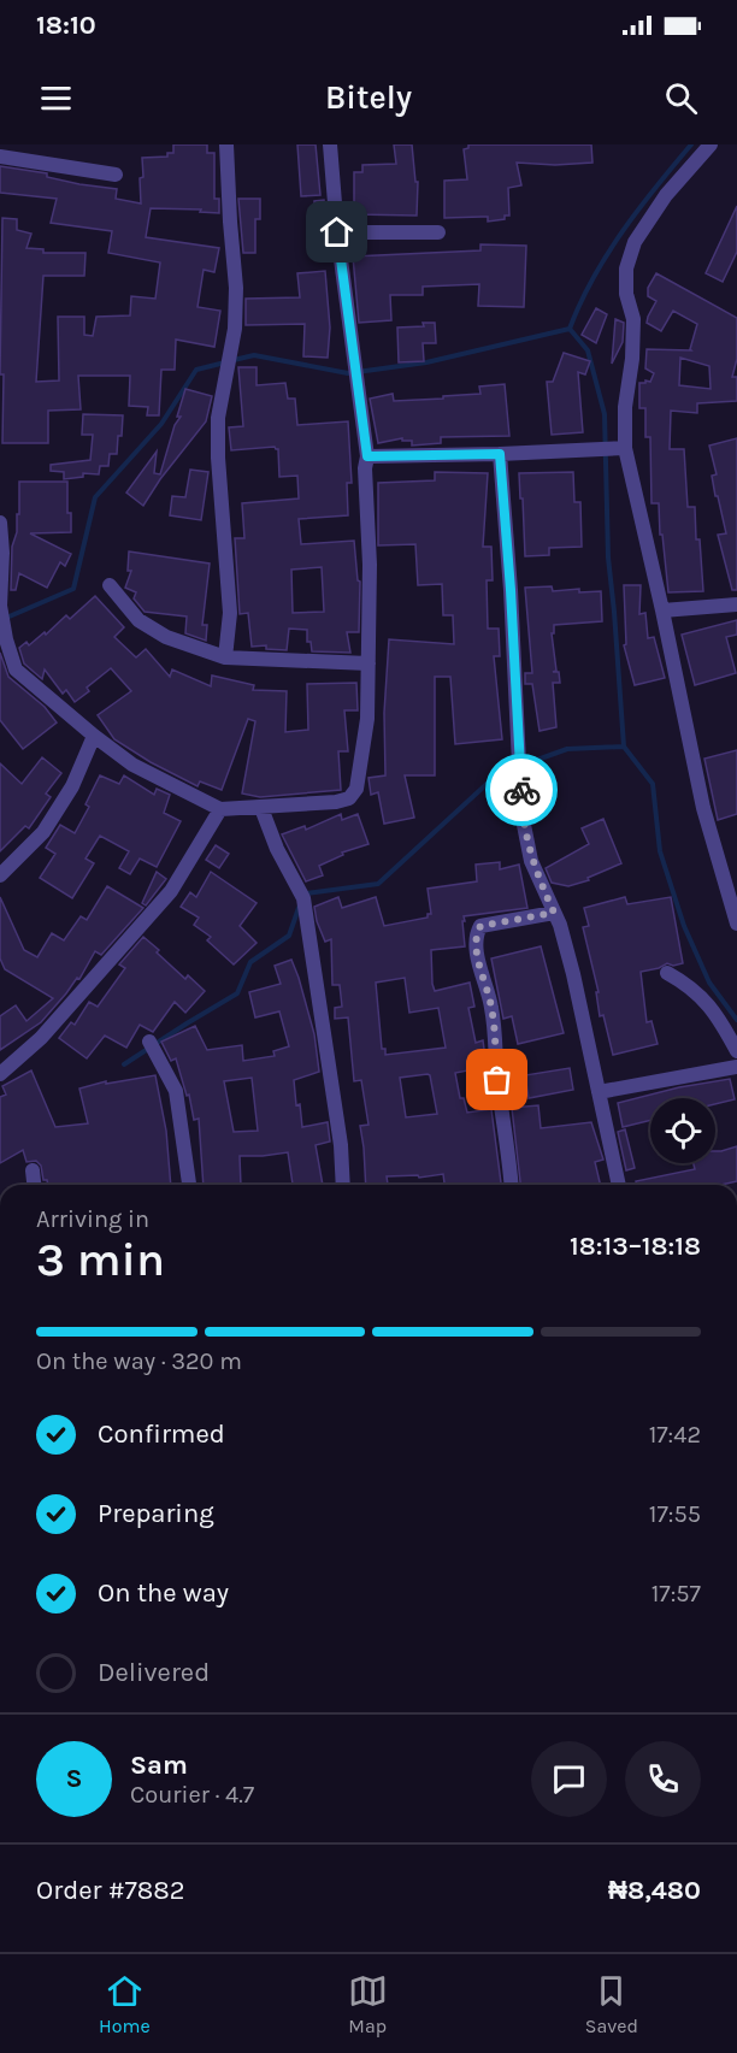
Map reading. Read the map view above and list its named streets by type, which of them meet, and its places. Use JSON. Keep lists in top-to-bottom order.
{
  "page": {
    "status": "18:10",
    "header": "Bitely",
    "heading": ["3 min", "Arriving in", "18:13–18:18"],
    "panel": [
      "Sam",
      "Courier · 4.7",
      "Order #7882",
      "₦8,480"
    ],
    "bar": "On the way · 320 m",
    "list": [
      ["Confirmed", "17:42"],
      ["Preparing", "17:55"],
      ["On the way", "17:57"],
      "Delivered"
    ],
    "round": "S",
    "tabs": ["Home", "Map", "Saved"]
  }
}
